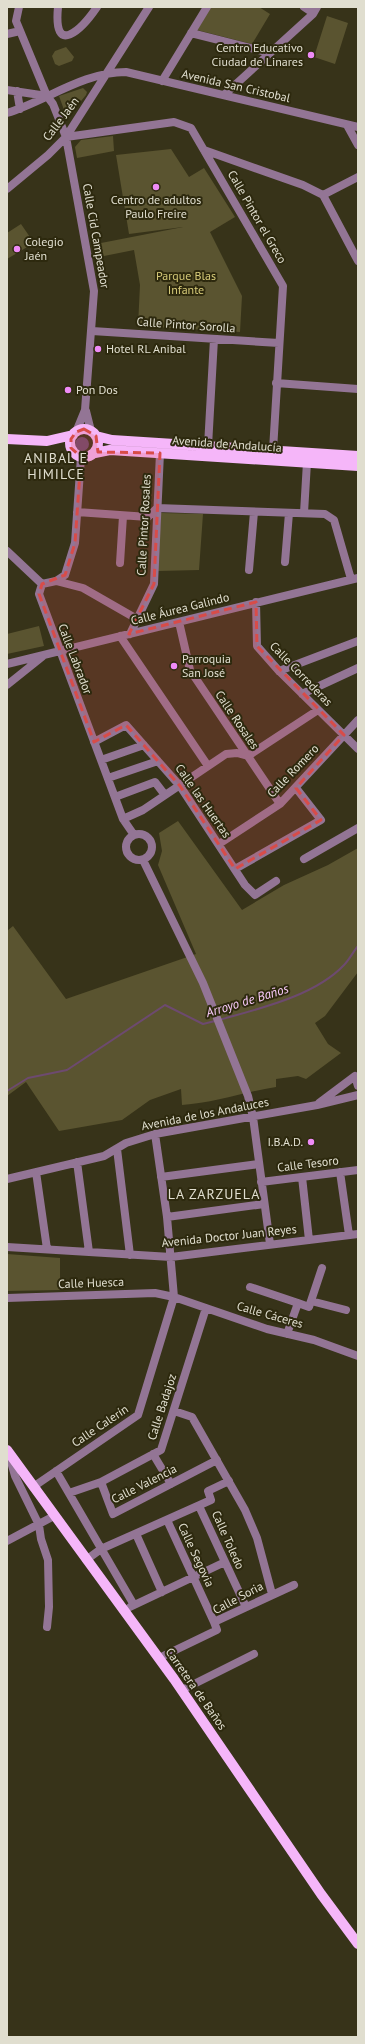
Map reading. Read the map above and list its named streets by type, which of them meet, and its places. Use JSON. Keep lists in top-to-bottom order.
{
  "streets": {
    "main road": ["Avenida de Andalucía", "Carretera de Baños"],
    "street": [
      "Avenida San Cristobal",
      "Calle Jaén",
      "Calle Pintor el Greco",
      "Calle Cid Campeador",
      "Calle Pintor Sorolla",
      "Calle Pintor Rosales",
      "Calle Áurea Galindo",
      "Calle Labrador",
      "Calle Correderas",
      "Calle Rosales",
      "Calle Romero",
      "Calle las Huertas",
      "Avenida de los Andaluces",
      "Calle Tesoro",
      "Avenida Doctor Juan Reyes",
      "Calle Huesca",
      "Calle Cáceres",
      "Calle Badajoz",
      "Calle Calerín",
      "Calle Valencia",
      "Calle Toledo",
      "Calle Segovia",
      "Calle Soria"
    ]
  },
  "crossings": [
    ["Avenida San Cristobal", "Calle Jaén"],
    ["Calle Jaén", "Calle Pintor el Greco"],
    ["Calle Jaén", "Calle Cid Campeador"],
    ["Calle Pintor el Greco", "Calle Cid Campeador"],
    ["Calle Pintor el Greco", "Calle Pintor Sorolla"],
    ["Calle Pintor el Greco", "Avenida de Andalucía"],
    ["Calle Cid Campeador", "Calle Pintor Sorolla"],
    ["Calle Cid Campeador", "Avenida de Andalucía"],
    ["Avenida de Andalucía", "Calle Pintor Rosales"],
    ["Calle Pintor Rosales", "Calle Áurea Galindo"],
    ["Calle Áurea Galindo", "Calle Labrador"],
    ["Calle Áurea Galindo", "Calle Correderas"],
    ["Calle Áurea Galindo", "Calle Rosales"],
    ["Calle Labrador", "Calle las Huertas"],
    ["Calle Correderas", "Calle Romero"],
    ["Calle Rosales", "Calle Romero"],
    ["Calle Romero", "Calle las Huertas"],
    ["Calle Huesca", "Calle Cáceres"],
    ["Calle Huesca", "Calle Calerín"],
    ["Calle Cáceres", "Calle Badajoz"],
    ["Calle Cáceres", "Calle Calerín"],
    ["Calle Badajoz", "Calle Valencia"],
    ["Calle Calerín", "Carretera de Baños"],
    ["Calle Toledo", "Calle Soria"],
    ["Calle Segovia", "Calle Soria"],
    ["Calle Soria", "Carretera de Baños"]
  ],
  "districts": ["ANIBAL E HIMILCE", "LA ZARZUELA"],
  "water": ["Arroyo de Baños"],
  "parks": ["Parque Blas Infante"],
  "places": [
    "Centro Educativo Ciudad de Linares",
    "Centro de adultos Paulo Freire",
    "Colegio Jaén",
    "Hotel RL Anibal",
    "Pon Dos",
    "Parroquia San José",
    "I.B.A.D."
  ]
}
